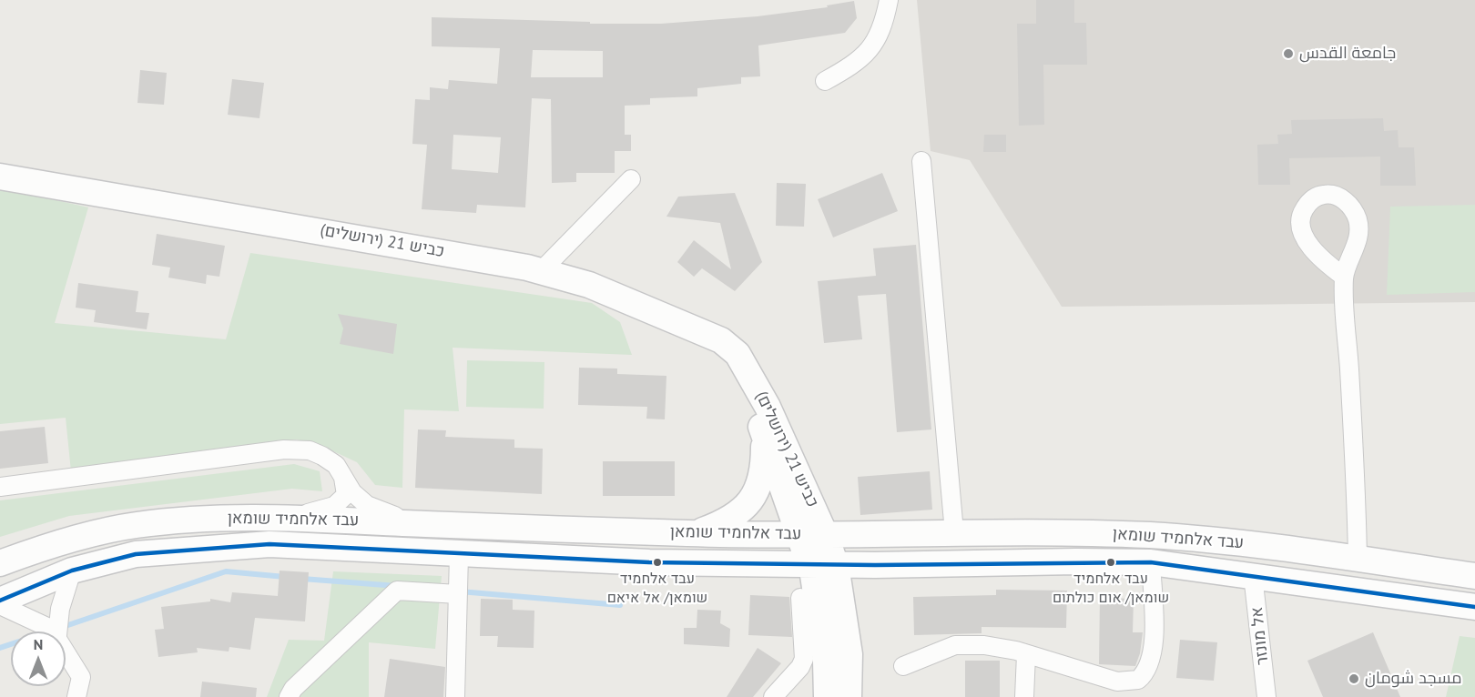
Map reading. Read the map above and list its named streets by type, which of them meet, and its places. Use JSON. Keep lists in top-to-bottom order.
{
  "streets": {
    "main road": ["כביש 21 (ירושלים)", "עבד אלחמיד שומאן"],
    "street": ["אל מונזר"]
  },
  "crossings": [
    ["כביש 21 (ירושלים)", "עבד אלחמיד שומאן"],
    ["עבד אלחמיד שומאן", "אל מונזר"]
  ],
  "places": [
    "جامعة القدس",
    "עבד אלחמיד שומאן/ אל איאם",
    "עבד אלחמיד שומאן/ אום כולתום",
    "مسجد شومان"
  ],
  "north": "top"
}
